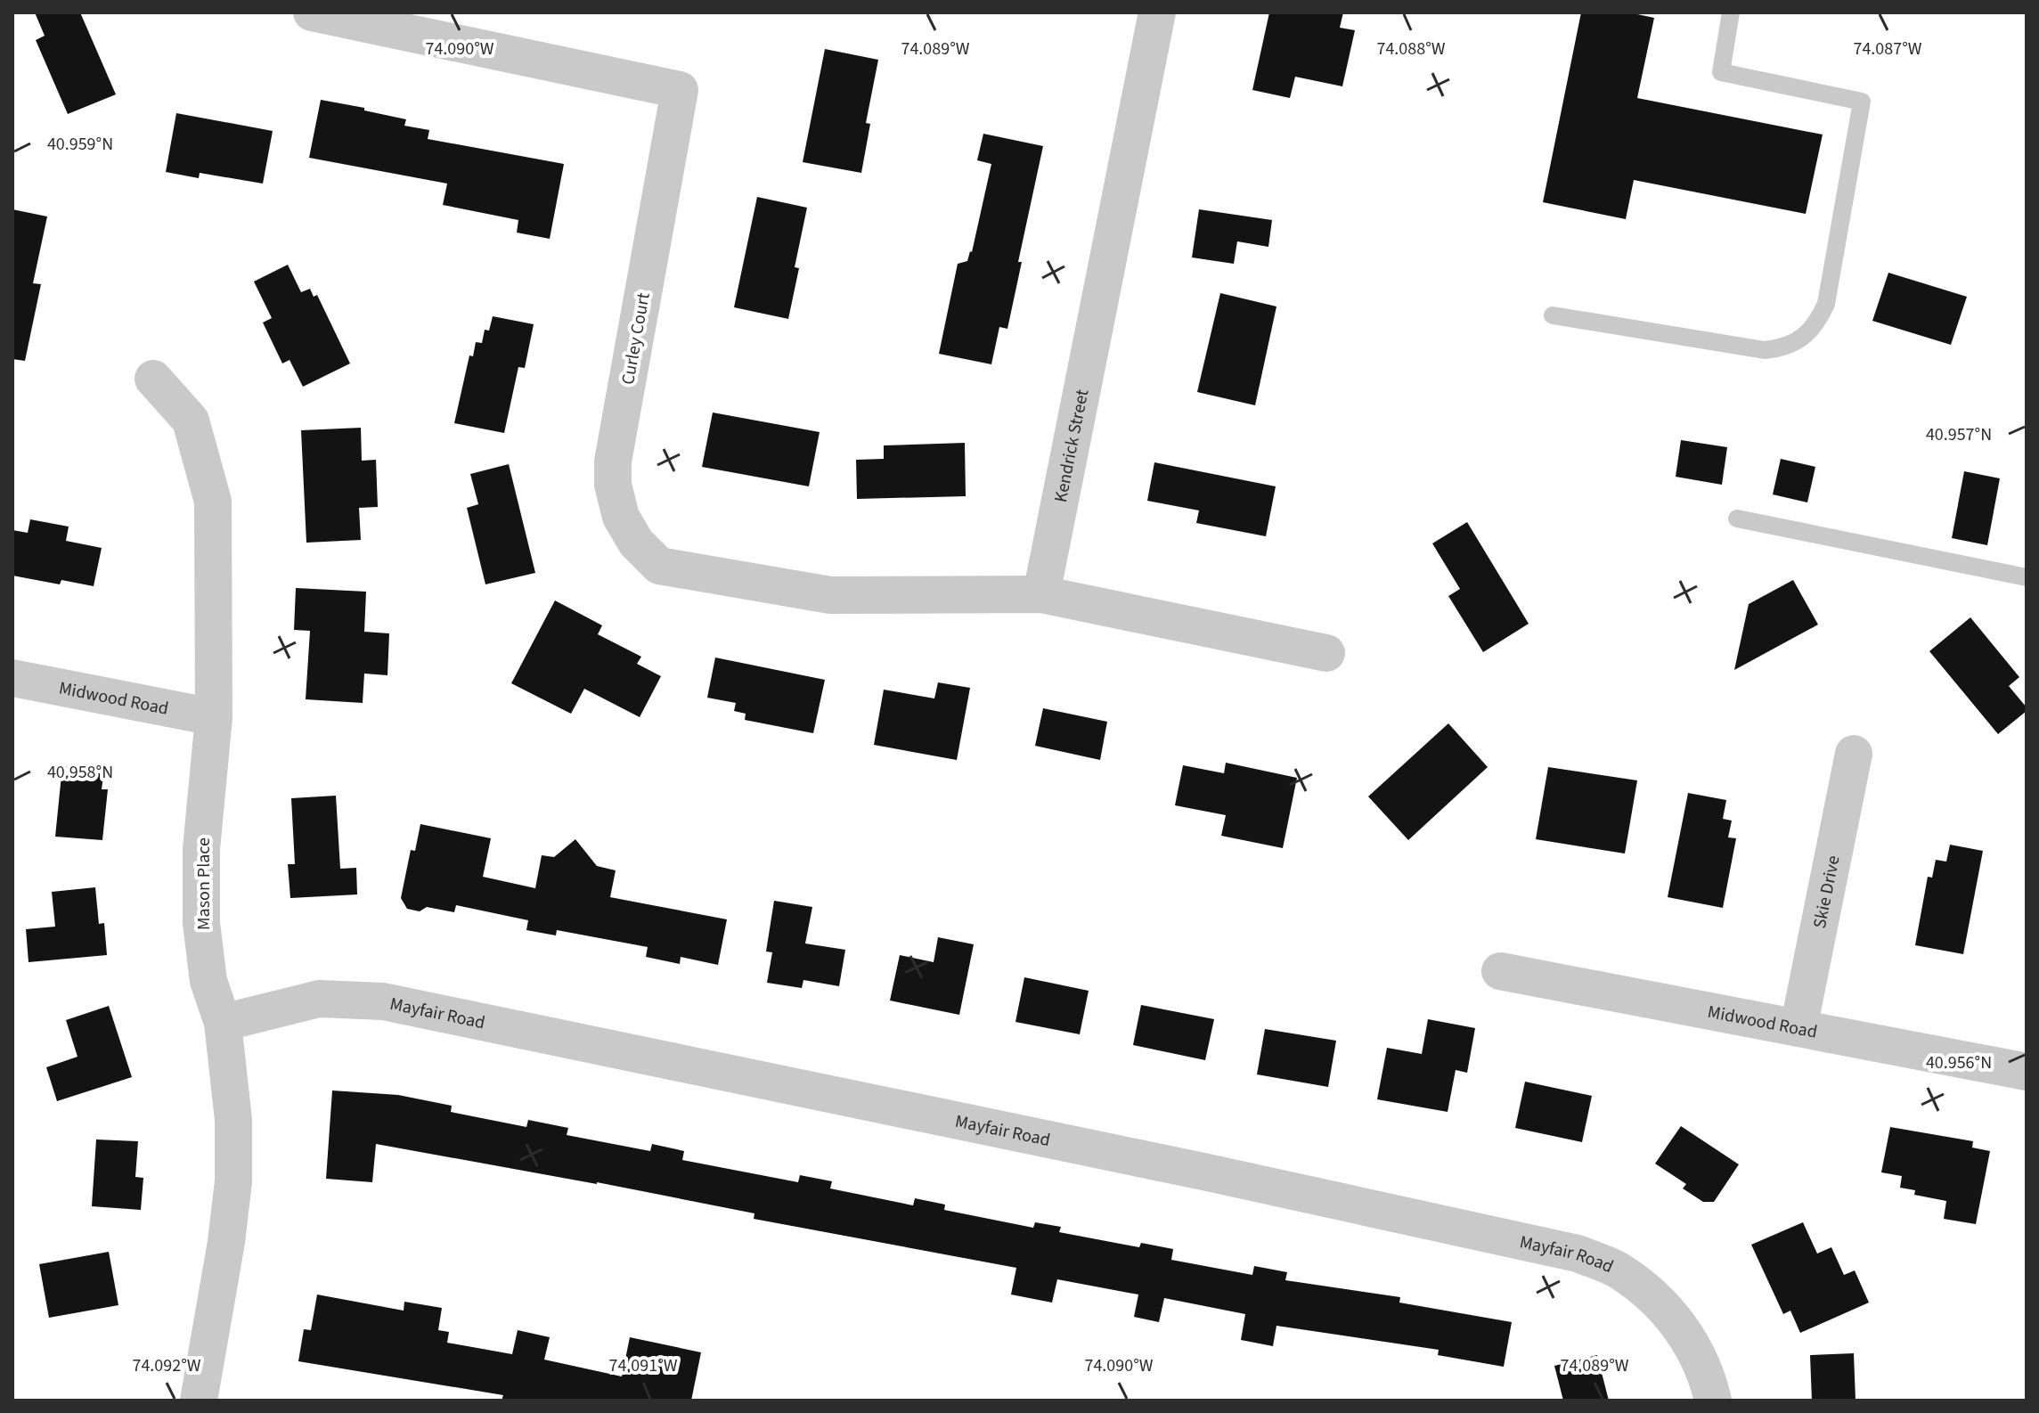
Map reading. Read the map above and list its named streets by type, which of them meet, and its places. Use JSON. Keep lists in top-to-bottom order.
{
  "streets": {
    "street": [
      "Curley Court",
      "Kendrick Street",
      "Midwood Road",
      "Mason Place",
      "Skie Drive",
      "Mayfair Road"
    ]
  },
  "crossings": [
    ["Curley Court", "Kendrick Street"],
    ["Midwood Road", "Mason Place"],
    ["Midwood Road", "Skie Drive"],
    ["Mason Place", "Mayfair Road"]
  ],
  "coordinates": [
    "74.090°W",
    "74.089°W",
    "74.088°W",
    "74.087°W",
    "40.959°N",
    "40.957°N",
    "40.958°N",
    "40.956°N",
    "74.092°W",
    "74.091°W"
  ]
}
